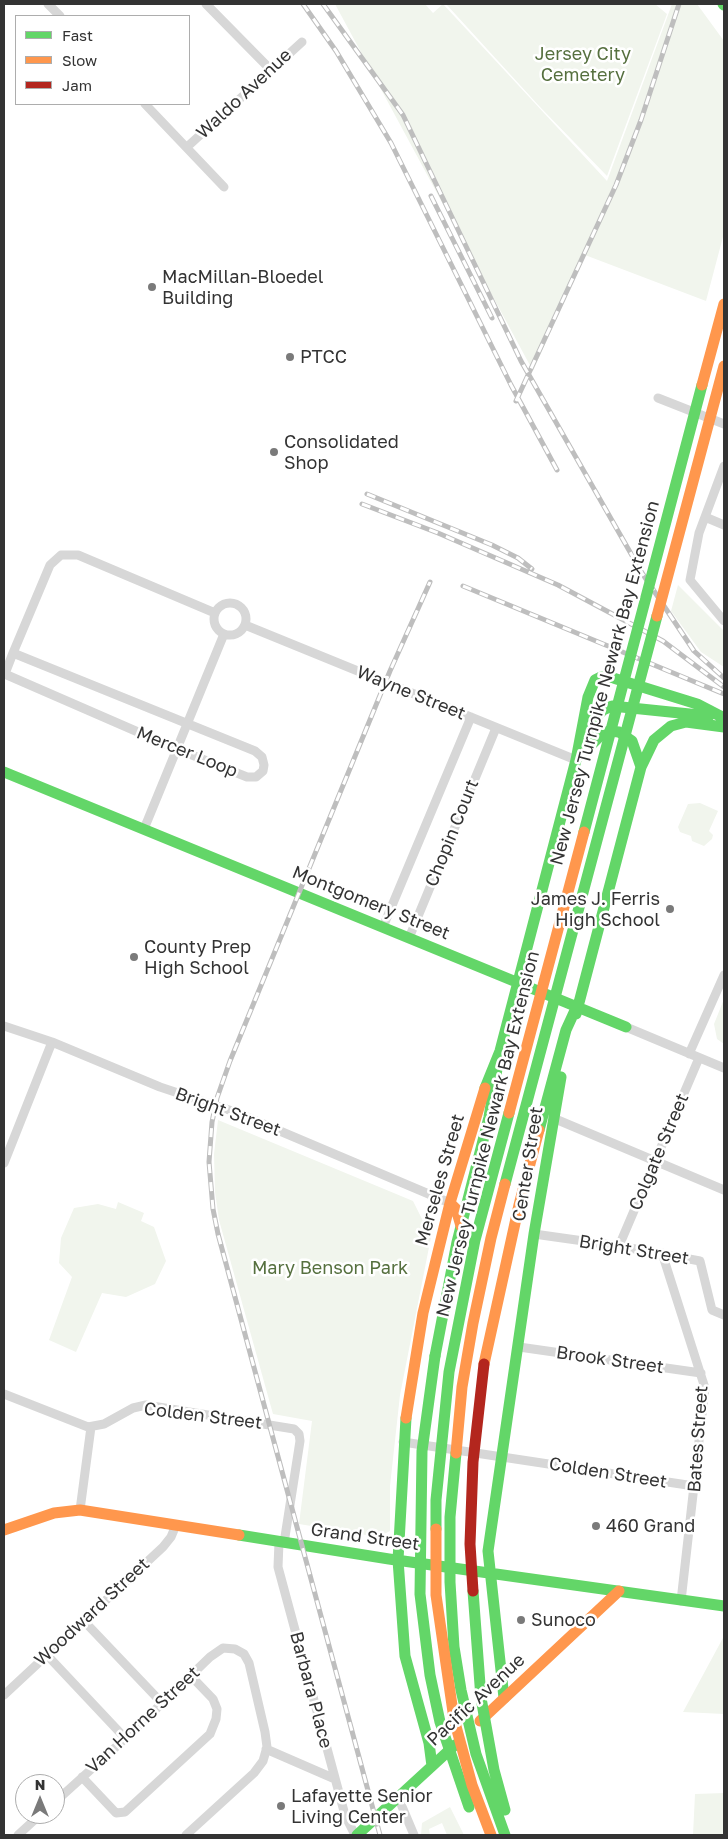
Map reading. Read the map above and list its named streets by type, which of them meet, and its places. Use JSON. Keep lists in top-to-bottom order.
{
  "streets": {
    "main road": [
      "New Jersey Turnpike Newark Bay Extension",
      "Montgomery Street",
      "Center Street",
      "Merseles Street",
      "Grand Street",
      "Pacific Avenue"
    ],
    "street": [
      "Waldo Avenue",
      "Wayne Street",
      "Mercer Loop",
      "Chopin Court",
      "Bright Street",
      "Colgate Street",
      "Brook Street",
      "Colden Street",
      "Bates Street",
      "Woodward Street",
      "Barbara Place",
      "Van Horne Street"
    ]
  },
  "crossings": [
    ["Wayne Street", "Mercer Loop"],
    ["Wayne Street", "Chopin Court"],
    ["Wayne Street", "Merseles Street"],
    ["Chopin Court", "Montgomery Street"],
    ["Montgomery Street", "Colgate Street"],
    ["Montgomery Street", "Center Street"],
    ["Montgomery Street", "Merseles Street"],
    ["Bright Street", "Colgate Street"],
    ["Bright Street", "Center Street"],
    ["Bright Street", "Merseles Street"],
    ["Bright Street", "Bates Street"],
    ["Center Street", "Brook Street"],
    ["Center Street", "Colden Street"],
    ["Center Street", "Grand Street"],
    ["Center Street", "Pacific Avenue"],
    ["Merseles Street", "Colden Street"],
    ["Merseles Street", "Grand Street"],
    ["Merseles Street", "Pacific Avenue"],
    ["Brook Street", "Bates Street"],
    ["Colden Street", "Bates Street"],
    ["Colden Street", "Grand Street"],
    ["Colden Street", "Barbara Place"],
    ["Bates Street", "Grand Street"],
    ["Grand Street", "Woodward Street"],
    ["Grand Street", "Barbara Place"],
    ["Grand Street", "Pacific Avenue"],
    ["Barbara Place", "Pacific Avenue"]
  ],
  "parks": ["Jersey City Cemetery", "Mary Benson Park"],
  "places": [
    "MacMillan-Bloedel Building",
    "PTCC",
    "Consolidated Shop",
    "James J. Ferris High School",
    "County Prep High School",
    "460 Grand",
    "Sunoco",
    "Lafayette Senior Living Center"
  ],
  "legend": ["Fast", "Slow", "Jam"],
  "north": "top"
}
